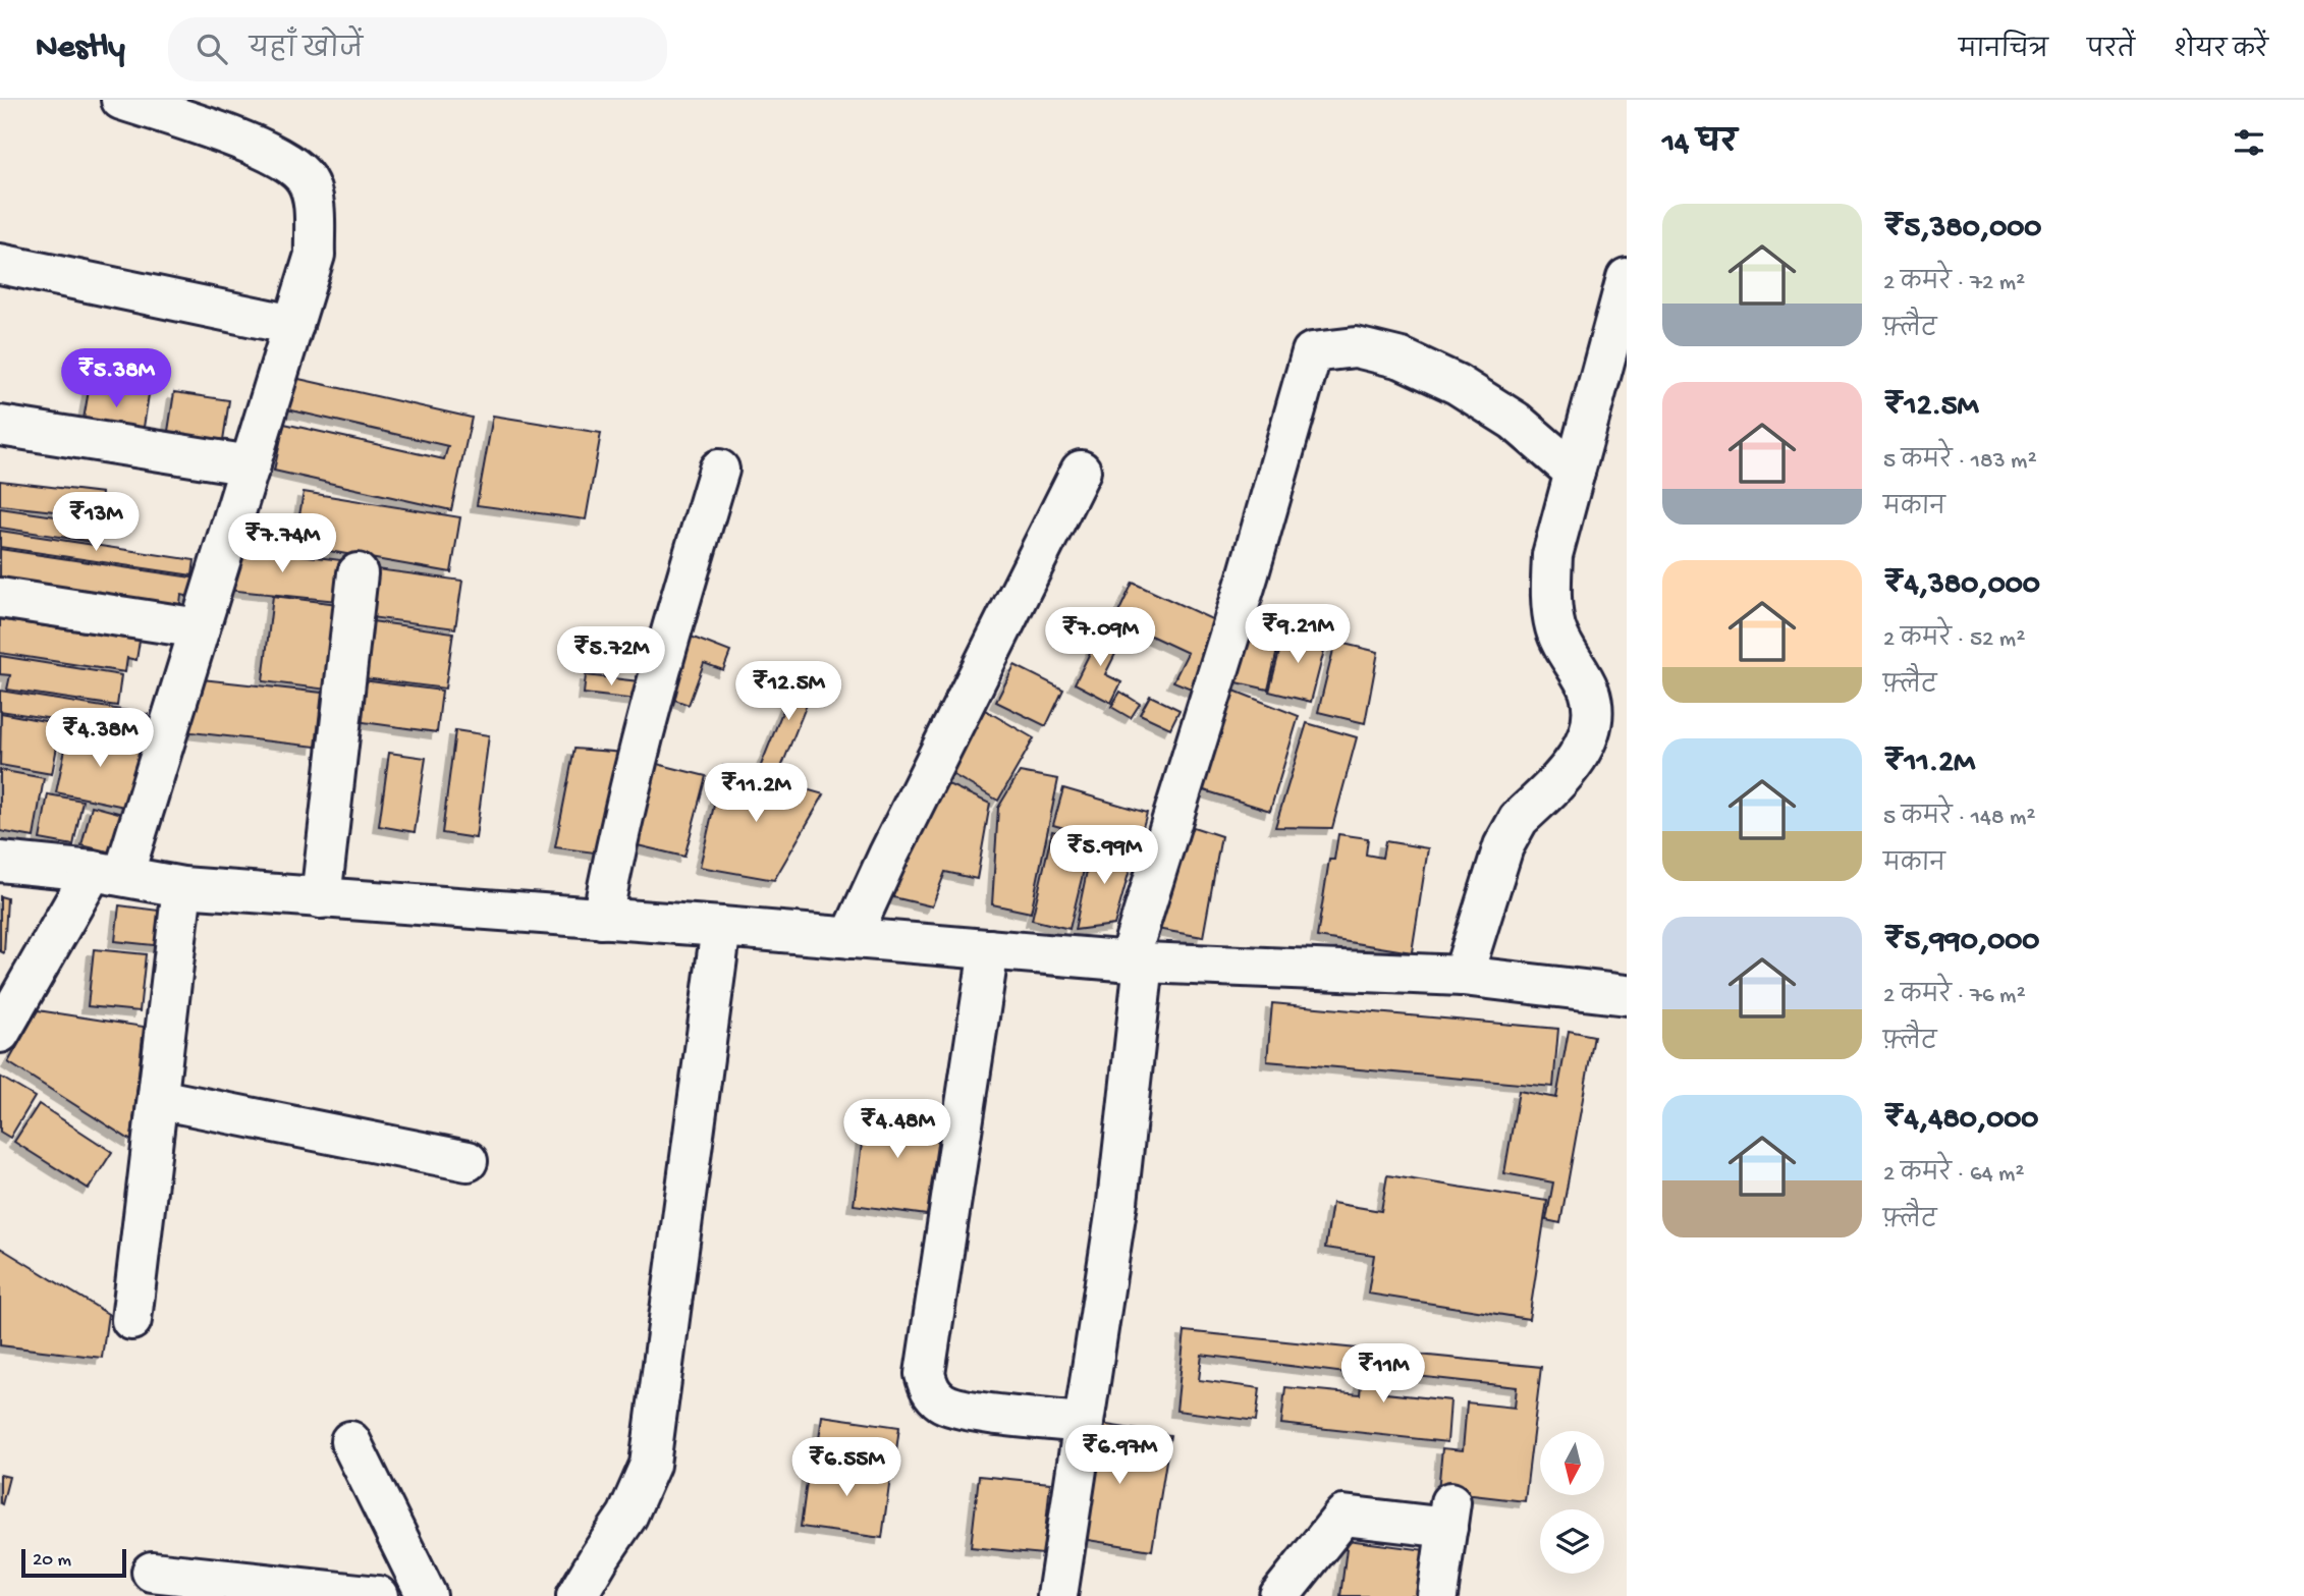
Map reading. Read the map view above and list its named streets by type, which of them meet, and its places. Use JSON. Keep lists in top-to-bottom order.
{
  "scale_bar": "20 m",
  "north": "bottom",
  "page": {
    "header": "Nestly",
    "search": "यहाँ खोजें",
    "nav": ["मानचित्र", "परतें", "शेयर करें"],
    "heading": "14 घर",
    "list": [
      {
        "name": "₹5,380,000",
        "note": "2 कमरे · 72 m² · फ़्लैट"
      },
      {
        "name": "₹12.5M",
        "note": "5 कमरे · 183 m² · मकान"
      },
      {
        "name": "₹4,380,000",
        "note": "2 कमरे · 52 m² · फ़्लैट"
      },
      {
        "name": "₹11.2M",
        "note": "5 कमरे · 148 m² · मकान"
      },
      {
        "name": "₹5,990,000",
        "note": "2 कमरे · 76 m² · फ़्लैट"
      },
      {
        "name": "₹4,480,000",
        "note": "2 कमरे · 64 m² · फ़्लैट"
      }
    ],
    "price": [
      "₹5.38M",
      "₹13M",
      "₹7.74M",
      "₹9.21M",
      "₹7.09M",
      "₹5.72M",
      "₹12.5M",
      "₹4.38M",
      "₹11.2M",
      "₹5.99M",
      "₹4.48M",
      "₹11M",
      "₹6.97M",
      "₹6.55M"
    ],
    "scale": "20 m"
  }
}
